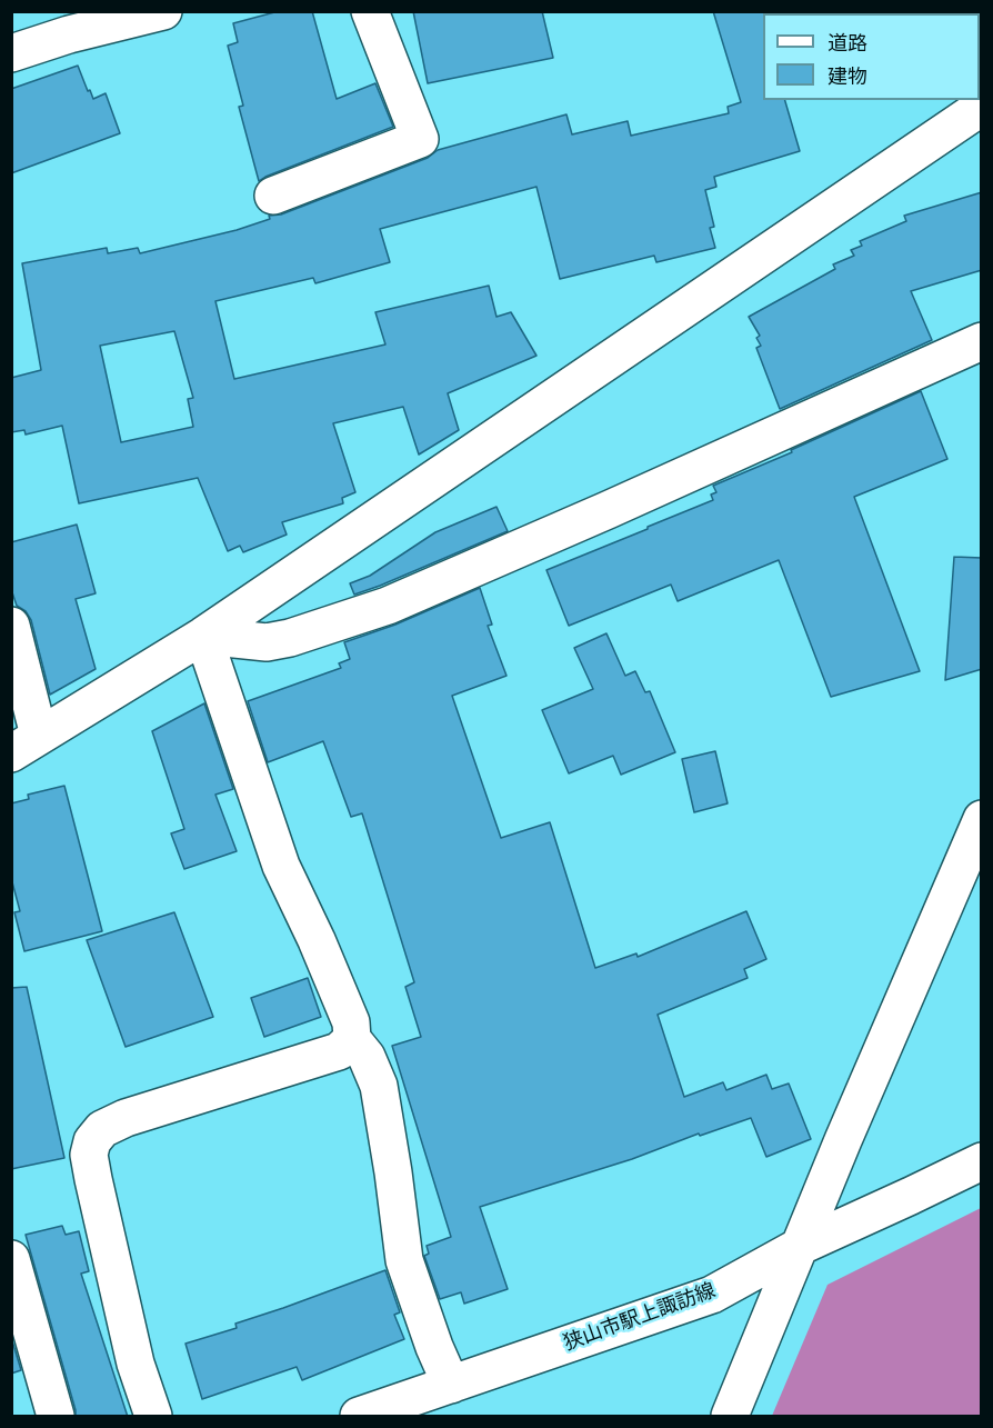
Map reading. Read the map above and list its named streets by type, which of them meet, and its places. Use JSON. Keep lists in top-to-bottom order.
{
  "streets": {
    "street": ["狭山市駅上諏訪線"]
  },
  "legend": ["道路", "建物"]
}
